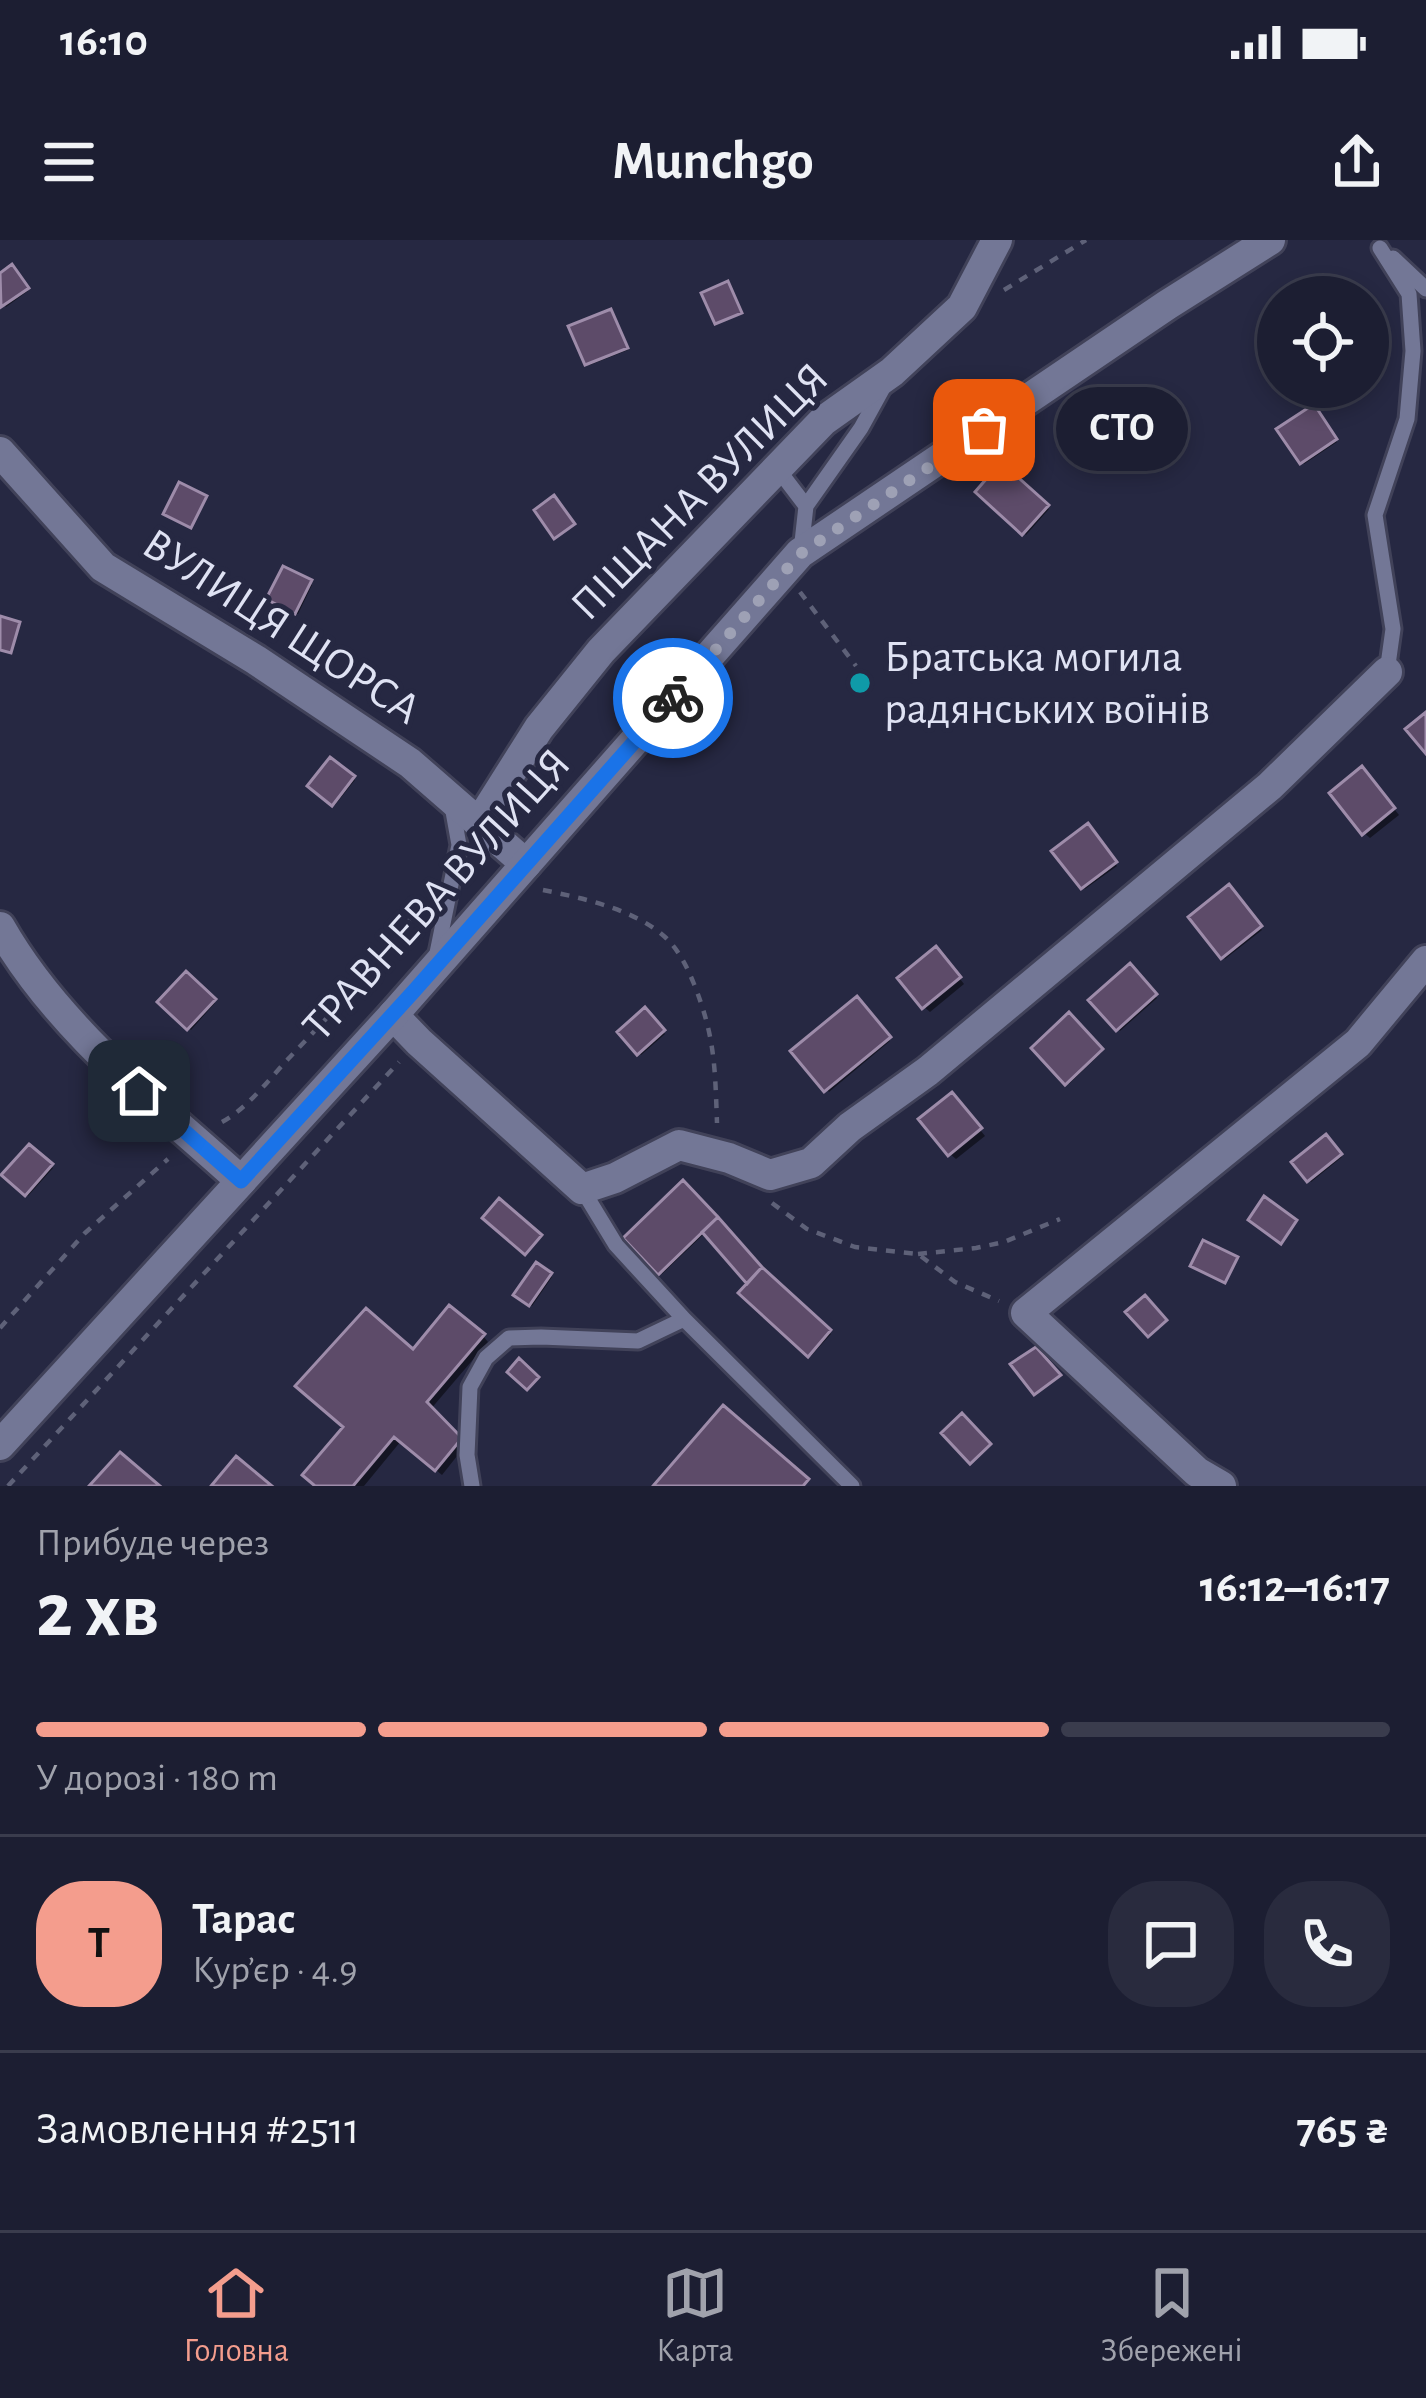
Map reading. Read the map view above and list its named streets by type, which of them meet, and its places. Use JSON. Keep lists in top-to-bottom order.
{
  "streets": {
    "street": ["ПІЩАНА ВУЛИЦЯ", "ВУЛИЦЯ ЩОРСА", "ТРАВНЕВА ВУЛИЦЯ"]
  },
  "crossings": [
    ["ПІЩАНА ВУЛИЦЯ", "ВУЛИЦЯ ЩОРСА"],
    ["ВУЛИЦЯ ЩОРСА", "ТРАВНЕВА ВУЛИЦЯ"]
  ],
  "places": ["СТО", "Братська могила радянських воїнів"],
  "page": {
    "status": "16:10",
    "header": "Munchgo",
    "bubble": "СТО",
    "heading": ["2 хв", "Прибуде через", "16:12–16:17"],
    "panel": [
      "Тарас",
      "Кур’єр · 4.9",
      "Замовлення #2511",
      "765 ₴"
    ],
    "bar": "У дорозі · 180 m",
    "round": "Т",
    "tabs": ["Головна", "Карта", "Збережені"]
  }
}
